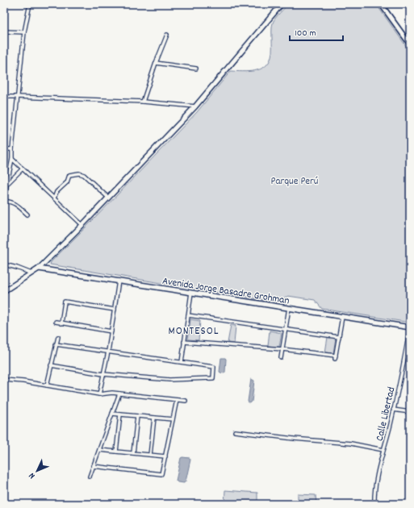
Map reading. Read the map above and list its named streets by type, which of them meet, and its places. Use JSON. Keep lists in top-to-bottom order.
{
  "streets": {
    "main road": ["Avenida Jorge Basadre Grohman"],
    "street": ["Calle Libertad"]
  },
  "crossings": [
    ["Avenida Jorge Basadre Grohman", "Calle Libertad"]
  ],
  "districts": ["MONTESOL"],
  "parks": ["Parque Perú"],
  "scale_bar": "100 m",
  "north": "bottom left"
}
